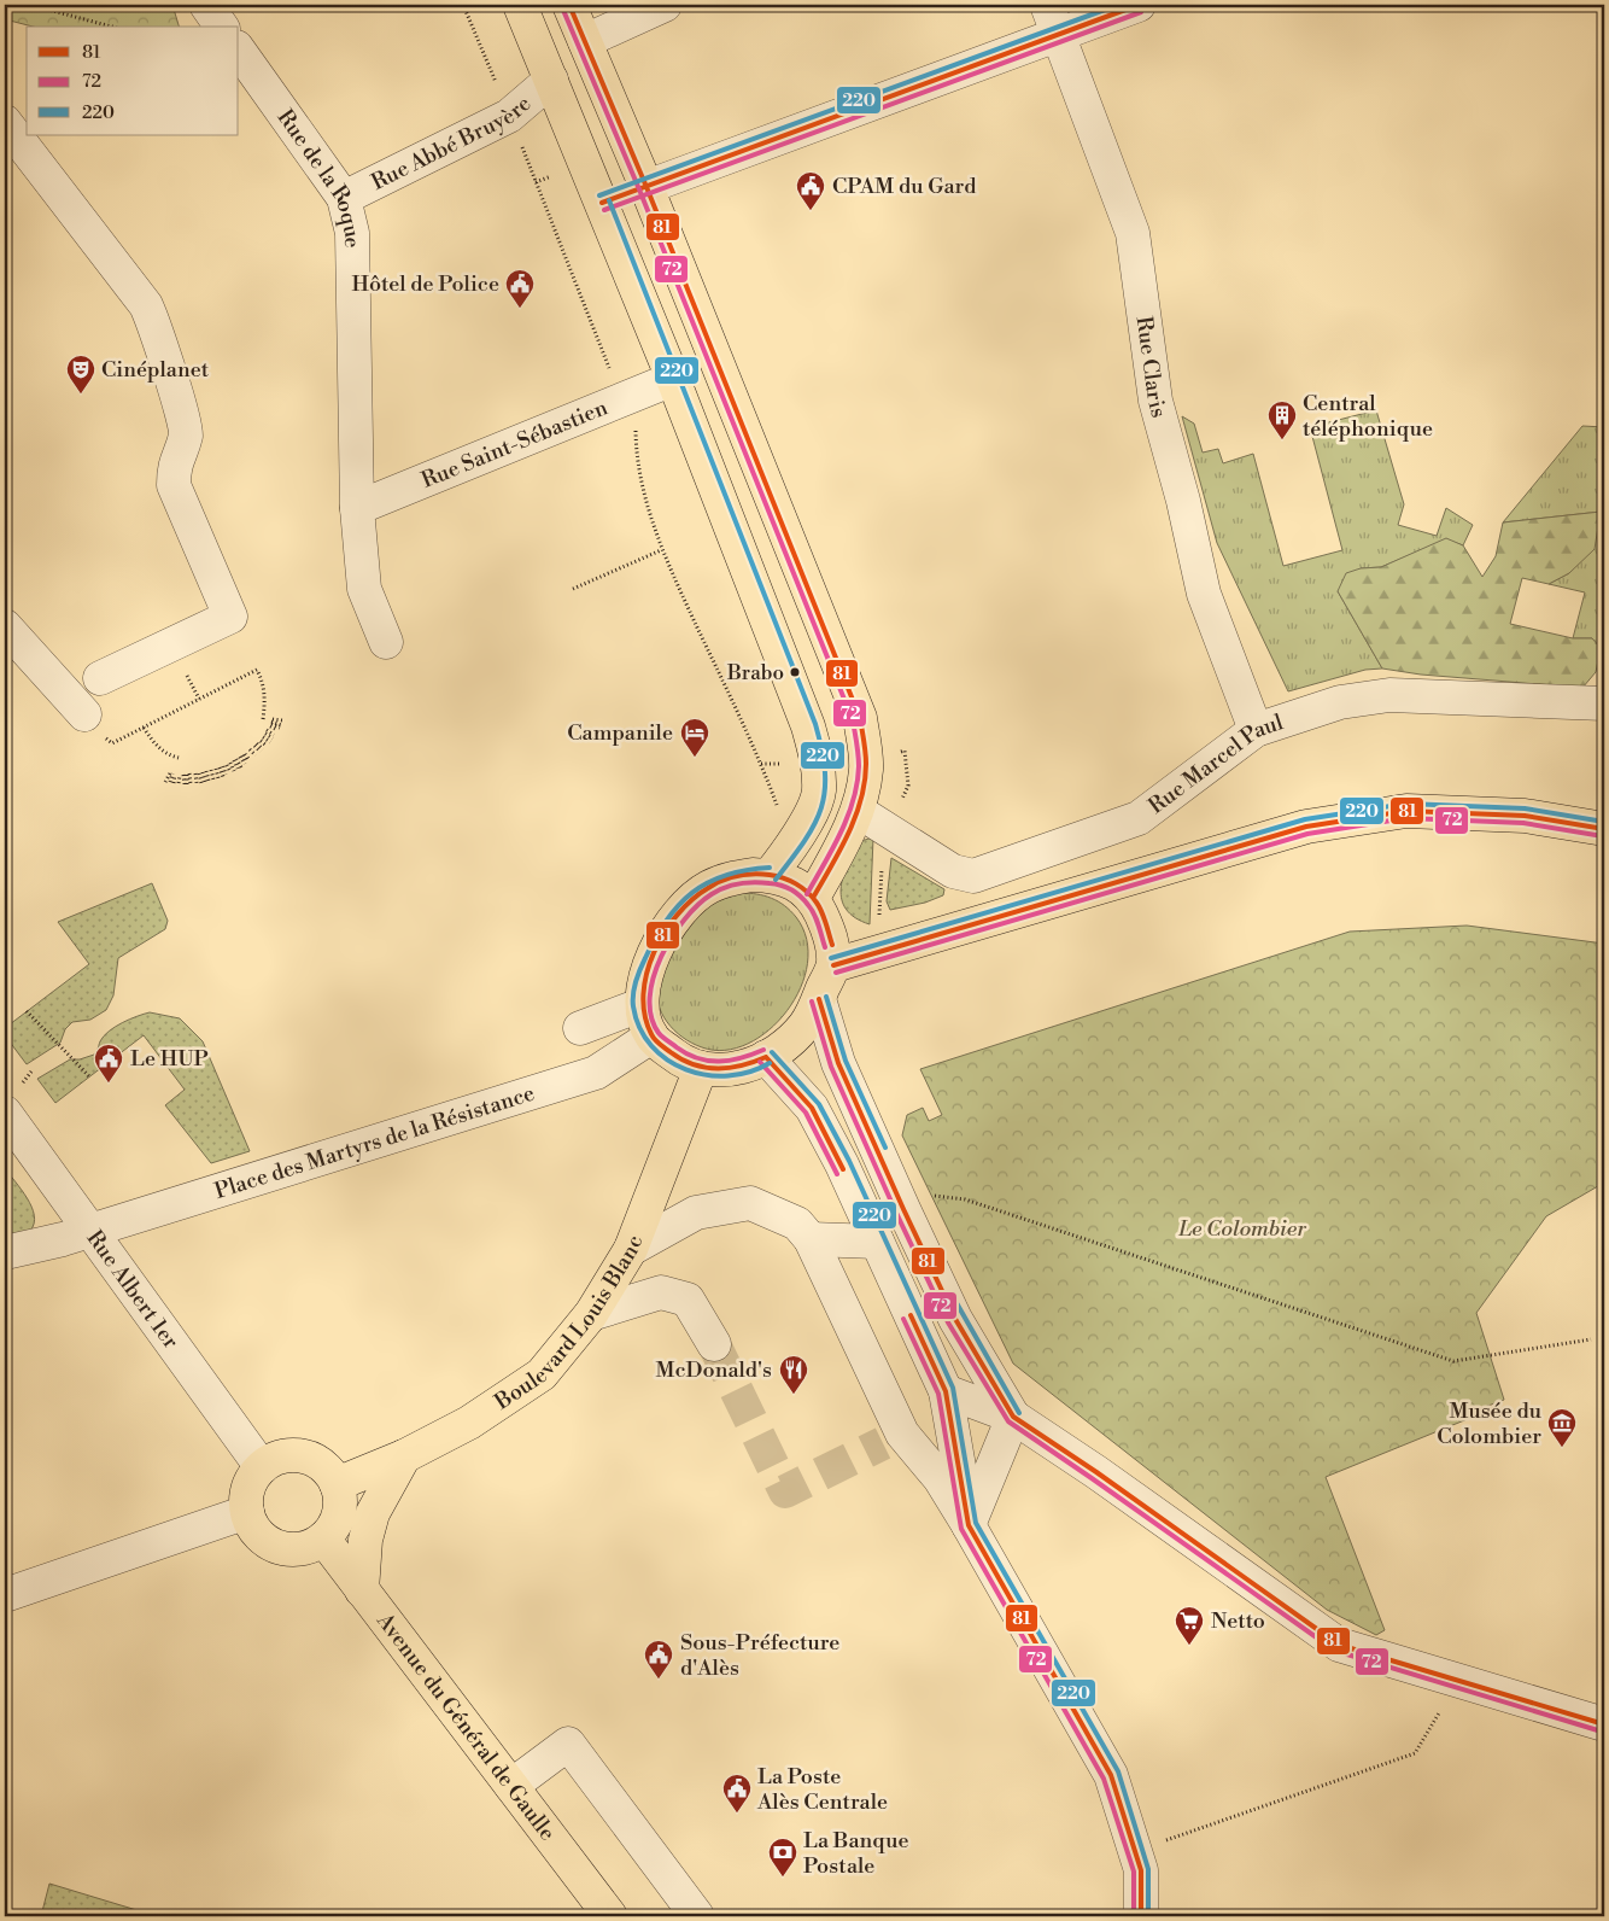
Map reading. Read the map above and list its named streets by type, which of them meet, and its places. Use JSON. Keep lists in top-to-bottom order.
{
  "streets": {
    "main road": ["Boulevard Louis Blanc", "Avenue du Général de Gaulle"],
    "street": [
      "Rue Abbé Bruyère",
      "Rue de la Roque",
      "Rue Claris",
      "Rue Saint-Sébastien",
      "Rue Marcel Paul",
      "Place des Martyrs de la Résistance",
      "Rue Albert 1er"
    ]
  },
  "crossings": [
    ["Rue Abbé Bruyère", "Rue de la Roque"],
    ["Rue de la Roque", "Rue Saint-Sébastien"],
    ["Rue Claris", "Rue Marcel Paul"],
    ["Place des Martyrs de la Résistance", "Rue Albert 1er"],
    ["Place des Martyrs de la Résistance", "Boulevard Louis Blanc"],
    ["Rue Albert 1er", "Boulevard Louis Blanc"],
    ["Rue Albert 1er", "Avenue du Général de Gaulle"],
    ["Boulevard Louis Blanc", "Avenue du Général de Gaulle"]
  ],
  "parks": ["Le Colombier"],
  "places": {
    "public building": [
      "CPAM du Gard",
      "Hôtel de Police",
      "Le HUP",
      "Sous-Préfecture d'Alès",
      "La Poste Alès Centrale"
    ],
    "theatre": ["Cinéplanet"],
    "building": ["Central téléphonique"],
    "other": ["Brabo"],
    "hotel": ["Campanile"],
    "restaurant": ["McDonald's"],
    "museum": ["Musée du Colombier"],
    "supermarket": ["Netto"],
    "bank": ["La Banque Postale"]
  },
  "lines": ["transit line 81", "transit line 220", "transit line 72"],
  "legend": ["81", "72", "220"]
}
